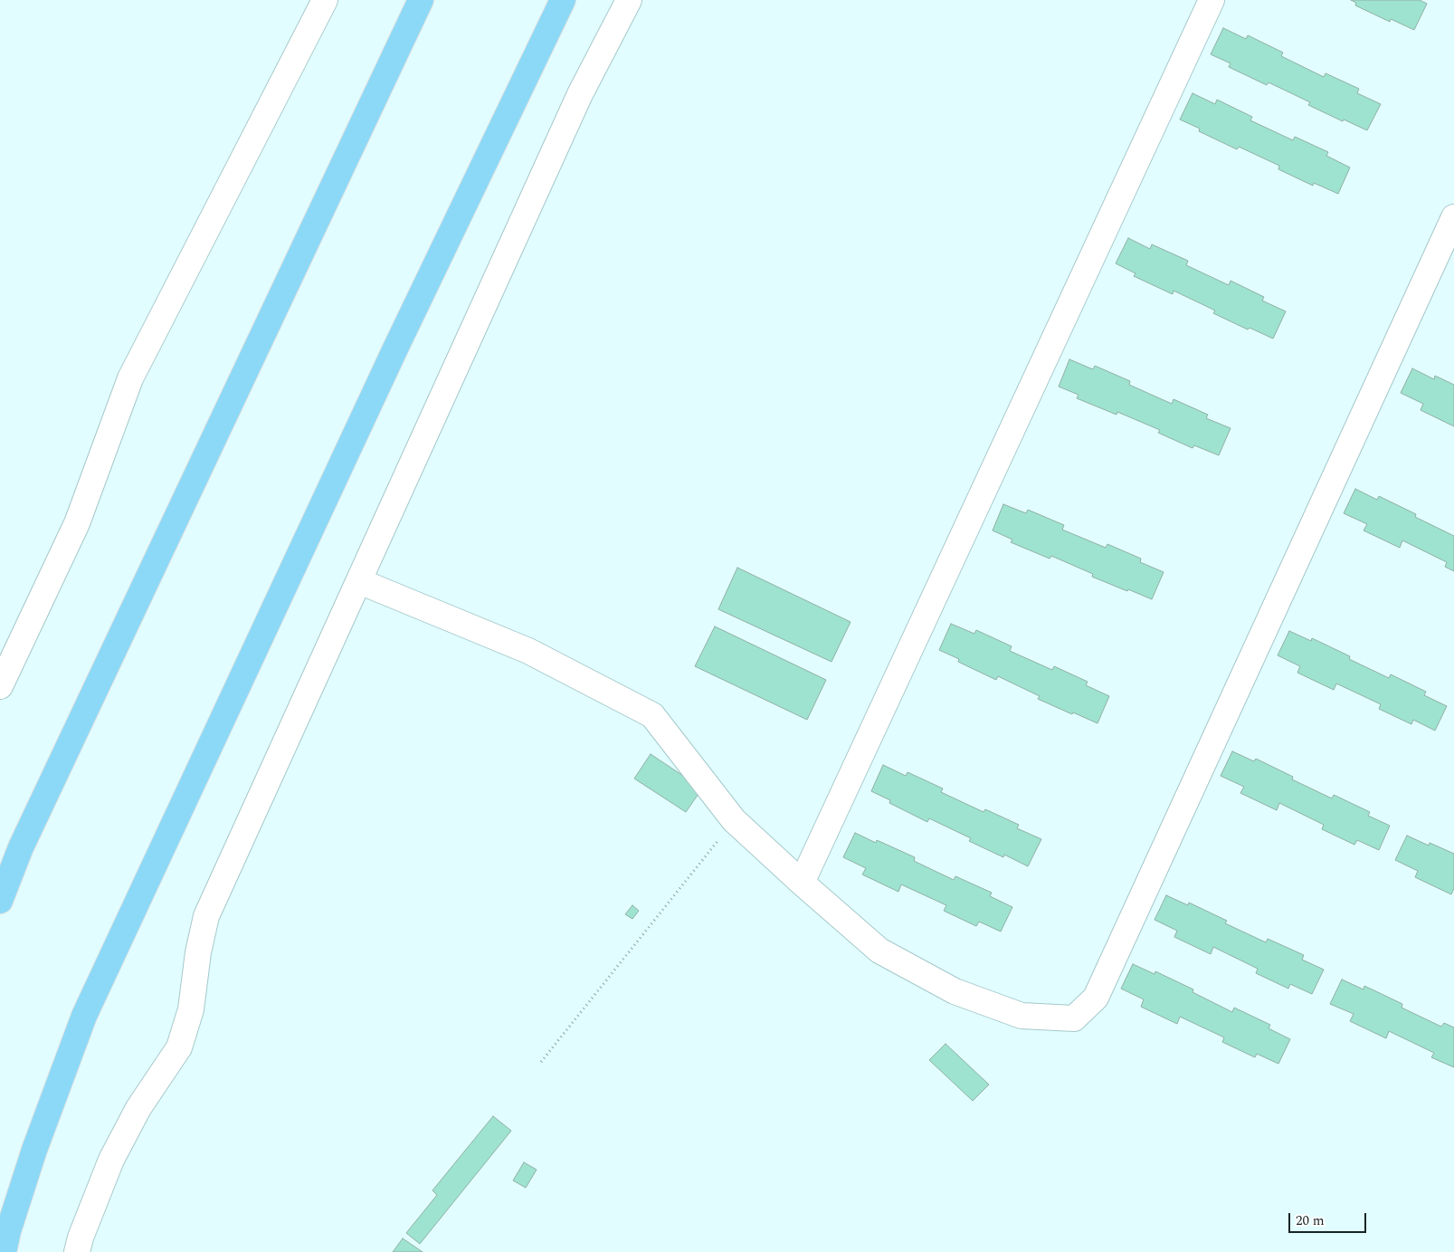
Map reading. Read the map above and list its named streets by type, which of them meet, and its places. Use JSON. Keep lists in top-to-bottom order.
{
  "scale_bar": "20 m"
}
